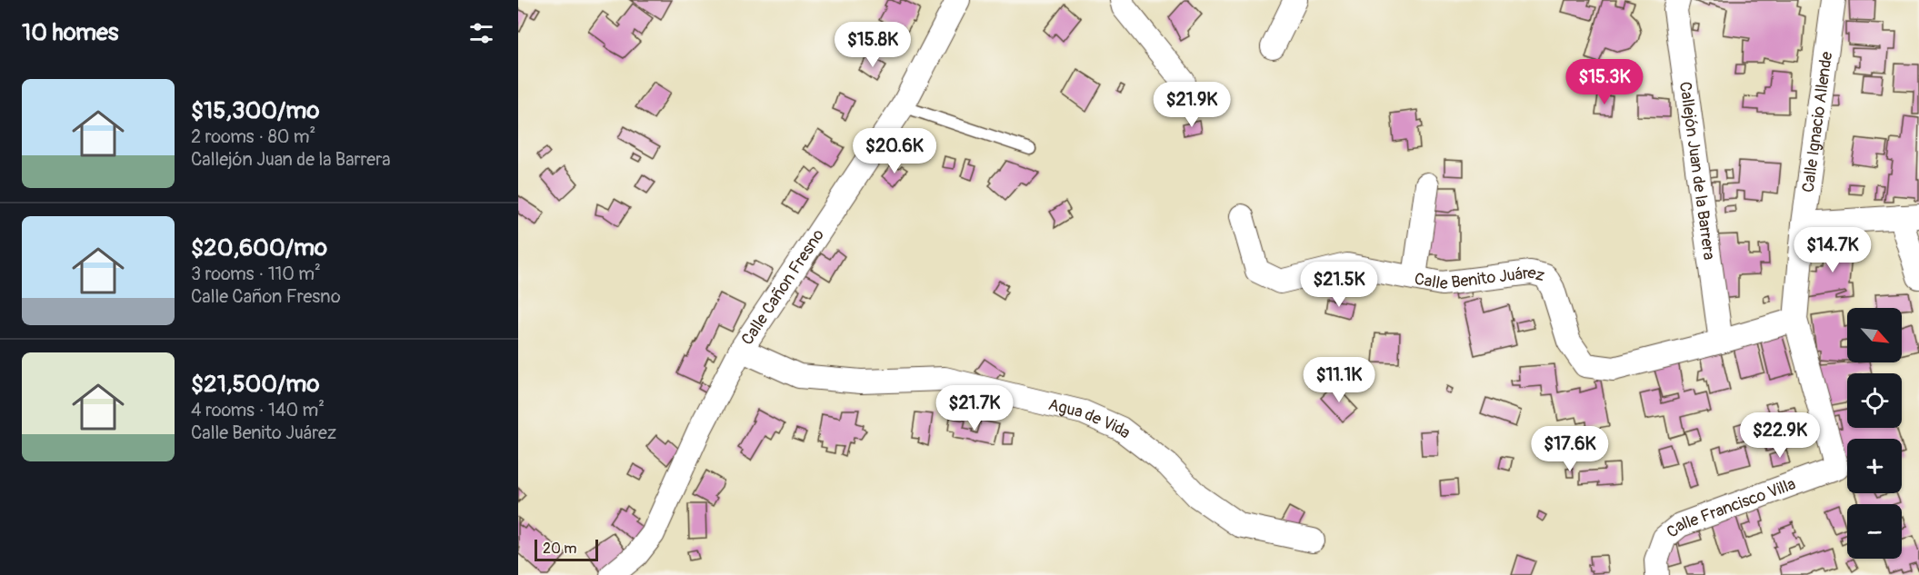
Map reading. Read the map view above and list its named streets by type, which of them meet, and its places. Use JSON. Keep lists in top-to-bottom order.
{
  "streets": {
    "street": [
      "Calle Ignacio Allende",
      "Callejón Juan de la Barrera",
      "Calle Benito Juárez",
      "Calle Cañon Fresno",
      "Agua de Vida",
      "Calle Francisco Villa"
    ]
  },
  "crossings": [
    ["Calle Ignacio Allende", "Calle Benito Juárez"],
    ["Calle Ignacio Allende", "Calle Francisco Villa"],
    ["Callejón Juan de la Barrera", "Calle Benito Juárez"],
    ["Calle Cañon Fresno", "Agua de Vida"]
  ],
  "scale_bar": "20 m",
  "north": "bottom right",
  "page": {
    "heading": "10 homes",
    "price": [
      "$15.8K",
      "$15.3K",
      "$21.9K",
      "$20.6K",
      "$14.7K",
      "$21.5K",
      "$11.1K",
      "$21.7K",
      "$22.9K",
      "$17.6K"
    ],
    "list": [
      {
        "name": "$15,300/mo",
        "note": "2 rooms · 80 m² · Callejón Juan de la Barrera"
      },
      {
        "name": "$20,600/mo",
        "note": "3 rooms · 110 m² · Calle Cañon Fresno"
      },
      {
        "name": "$21,500/mo",
        "note": "4 rooms · 140 m² · Calle Benito Juárez"
      }
    ],
    "map_buttons": ["+", "−"],
    "scale": "20 m"
  }
}
